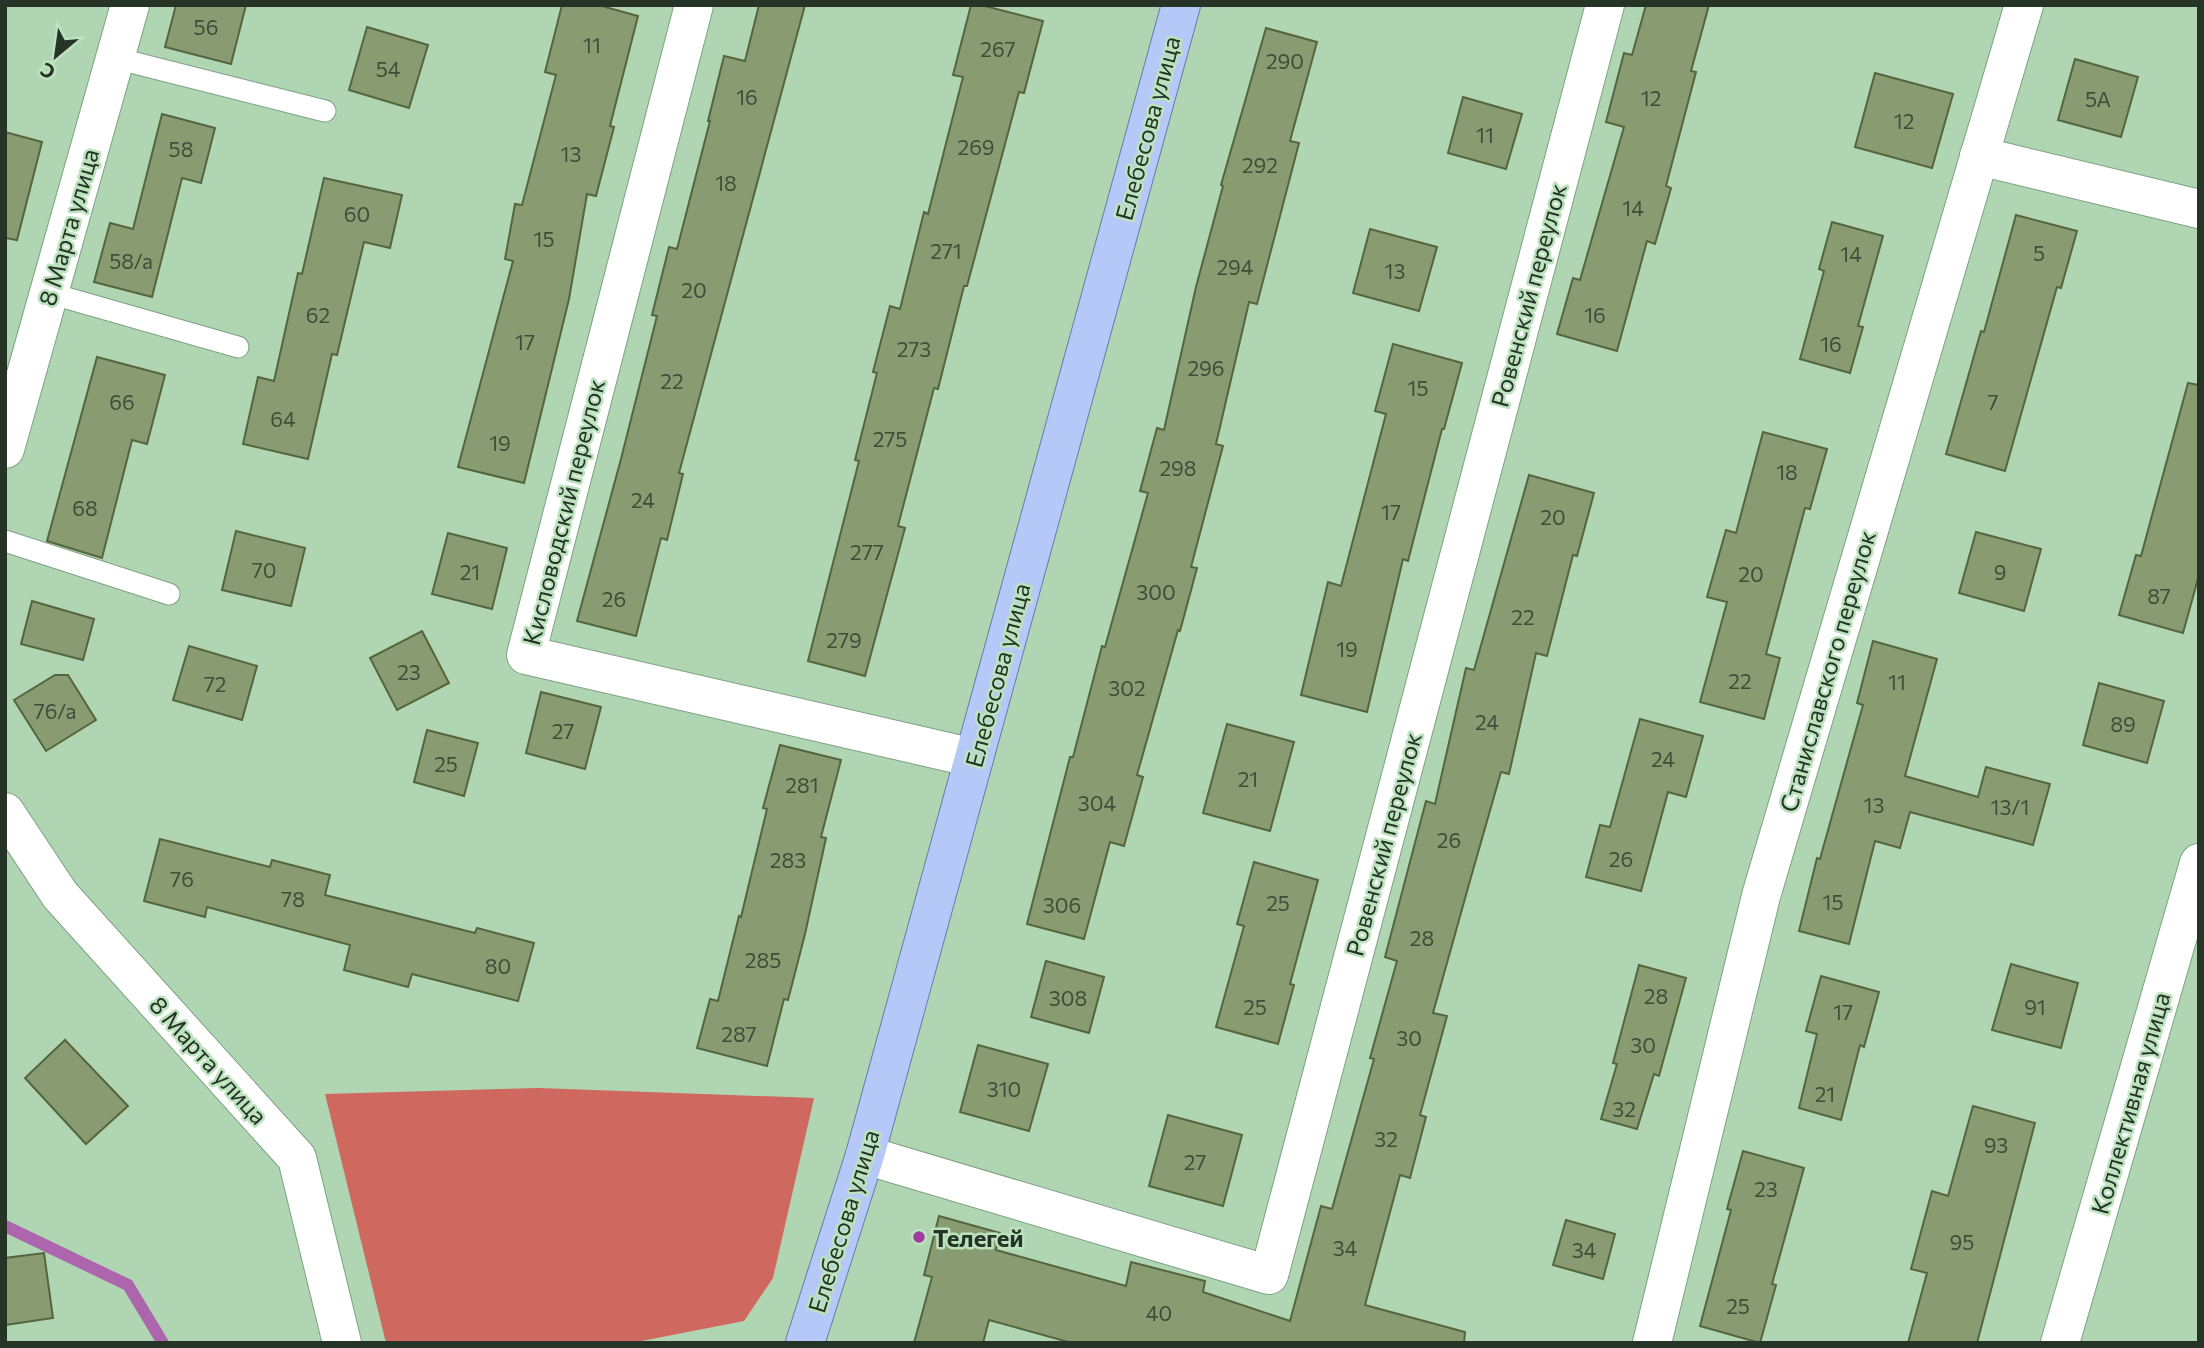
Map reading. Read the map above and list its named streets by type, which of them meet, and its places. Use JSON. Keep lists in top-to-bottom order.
{
  "streets": {
    "main road": ["Елебесова улица"],
    "street": [
      "8 Марта улица",
      "Ровенский переулок",
      "Кисловодский переулок",
      "Станиславского переулок",
      "Коллективная улица"
    ]
  },
  "crossings": [
    ["Елебесова улица", "Ровенский переулок"],
    ["Елебесова улица", "Кисловодский переулок"]
  ],
  "places": ["Телегей"],
  "house_numbers": [
    "56",
    "11",
    "267",
    "290",
    "54",
    "16",
    "12",
    "5А",
    "12",
    "11",
    "269",
    "58",
    "13",
    "292",
    "18",
    "14",
    "60",
    "15",
    "271",
    "5",
    "14",
    "58/а",
    "294",
    "13",
    "20",
    "62",
    "16",
    "17",
    "16",
    "273",
    "296",
    "22",
    "15",
    "66",
    "7",
    "64",
    "275",
    "19",
    "298",
    "18",
    "24",
    "68",
    "17",
    "20",
    "277",
    "70",
    "21",
    "9",
    "20",
    "300",
    "87",
    "26",
    "22",
    "279",
    "19",
    "23",
    "22",
    "11",
    "72",
    "302",
    "76/а",
    "24",
    "89",
    "27",
    "24",
    "25",
    "21",
    "281",
    "304",
    "13",
    "13/1",
    "26",
    "26",
    "283",
    "76",
    "78",
    "15",
    "25",
    "306",
    "28",
    "285",
    "80",
    "28",
    "308",
    "25",
    "91",
    "17",
    "287",
    "30",
    "30",
    "310",
    "21",
    "32",
    "32",
    "93",
    "27",
    "23",
    "95",
    "34",
    "34",
    "25",
    "40"
  ],
  "north": "bottom left"
}
